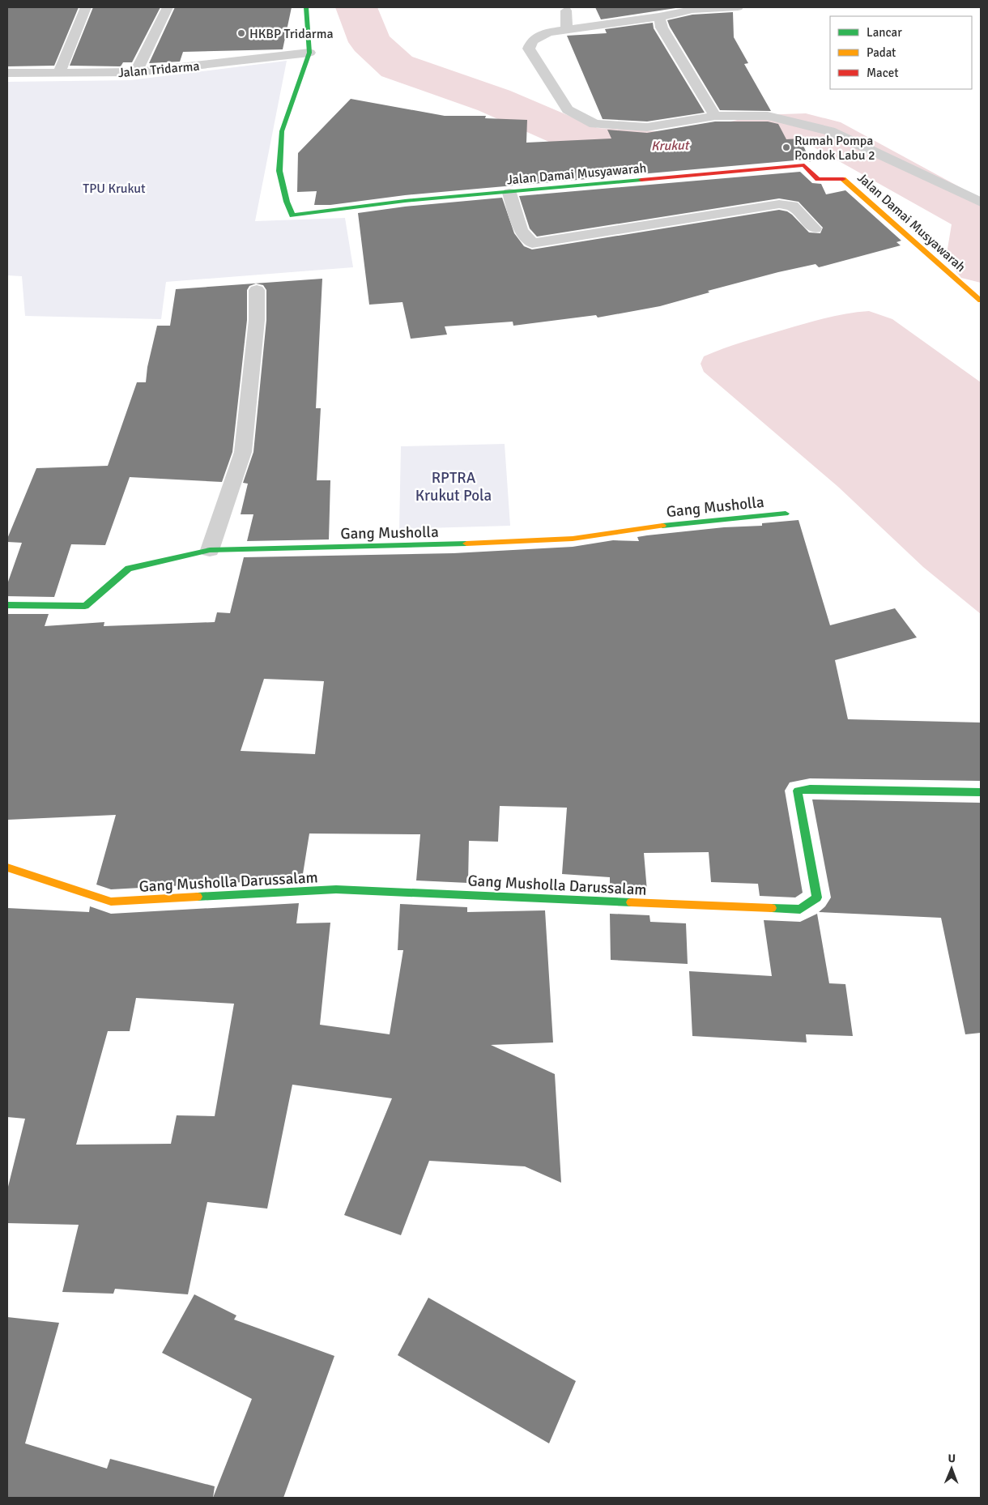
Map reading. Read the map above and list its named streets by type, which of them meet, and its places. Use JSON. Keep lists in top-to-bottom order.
{
  "streets": {
    "street": [
      "Jalan Tridarma",
      "Jalan Damai Musyawarah",
      "Gang Musholla",
      "Gang Musholla Darussalam"
    ]
  },
  "crossings": [
    ["Jalan Tridarma", "Jalan Damai Musyawarah"]
  ],
  "water": ["Krukut"],
  "parks": ["TPU Krukut", "RPTRA Krukut Pola"],
  "places": ["HKBP Tridarma", "Rumah Pompa Pondok Labu 2"],
  "legend": ["Lancar", "Padat", "Macet"],
  "north": "top"
}
